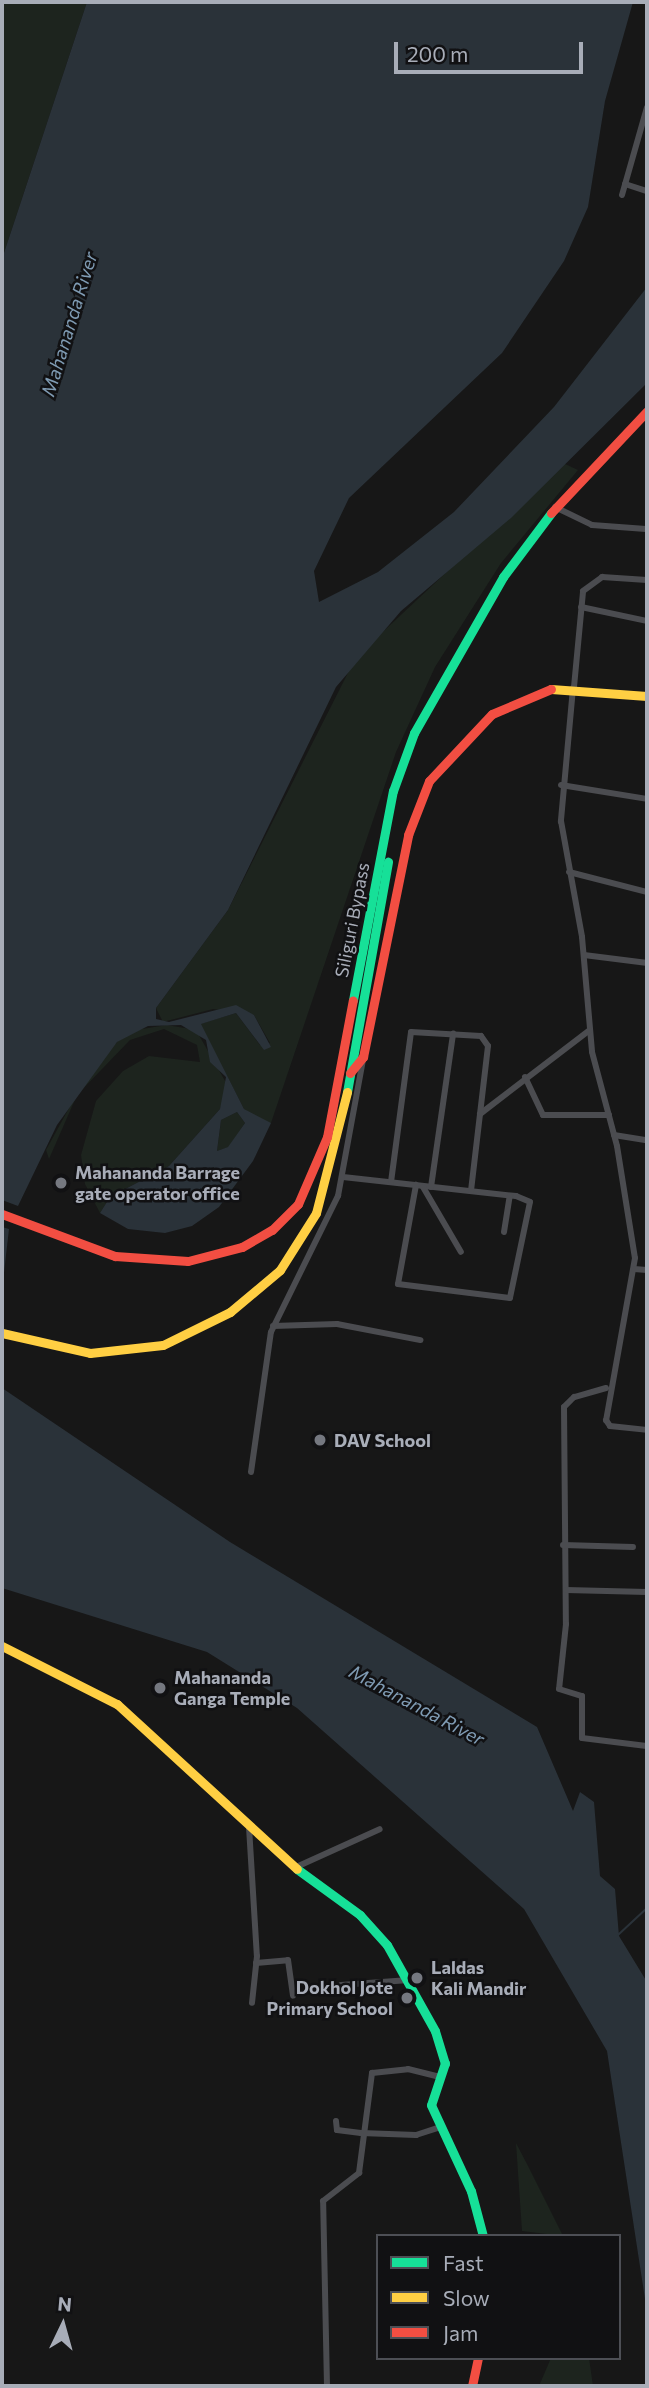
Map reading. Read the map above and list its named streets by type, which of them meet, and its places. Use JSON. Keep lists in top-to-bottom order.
{
  "streets": {
    "main road": ["Siliguri Bypass"]
  },
  "water": ["Mahananda River"],
  "places": [
    "Mahananda Barrage gate operator office",
    "DAV School",
    "Mahananda Ganga Temple",
    "Laldas Kali Mandir",
    "Dokhol Jote Primary School"
  ],
  "legend": ["Fast", "Slow", "Jam"],
  "scale_bar": "200 m",
  "north": "top"
}
